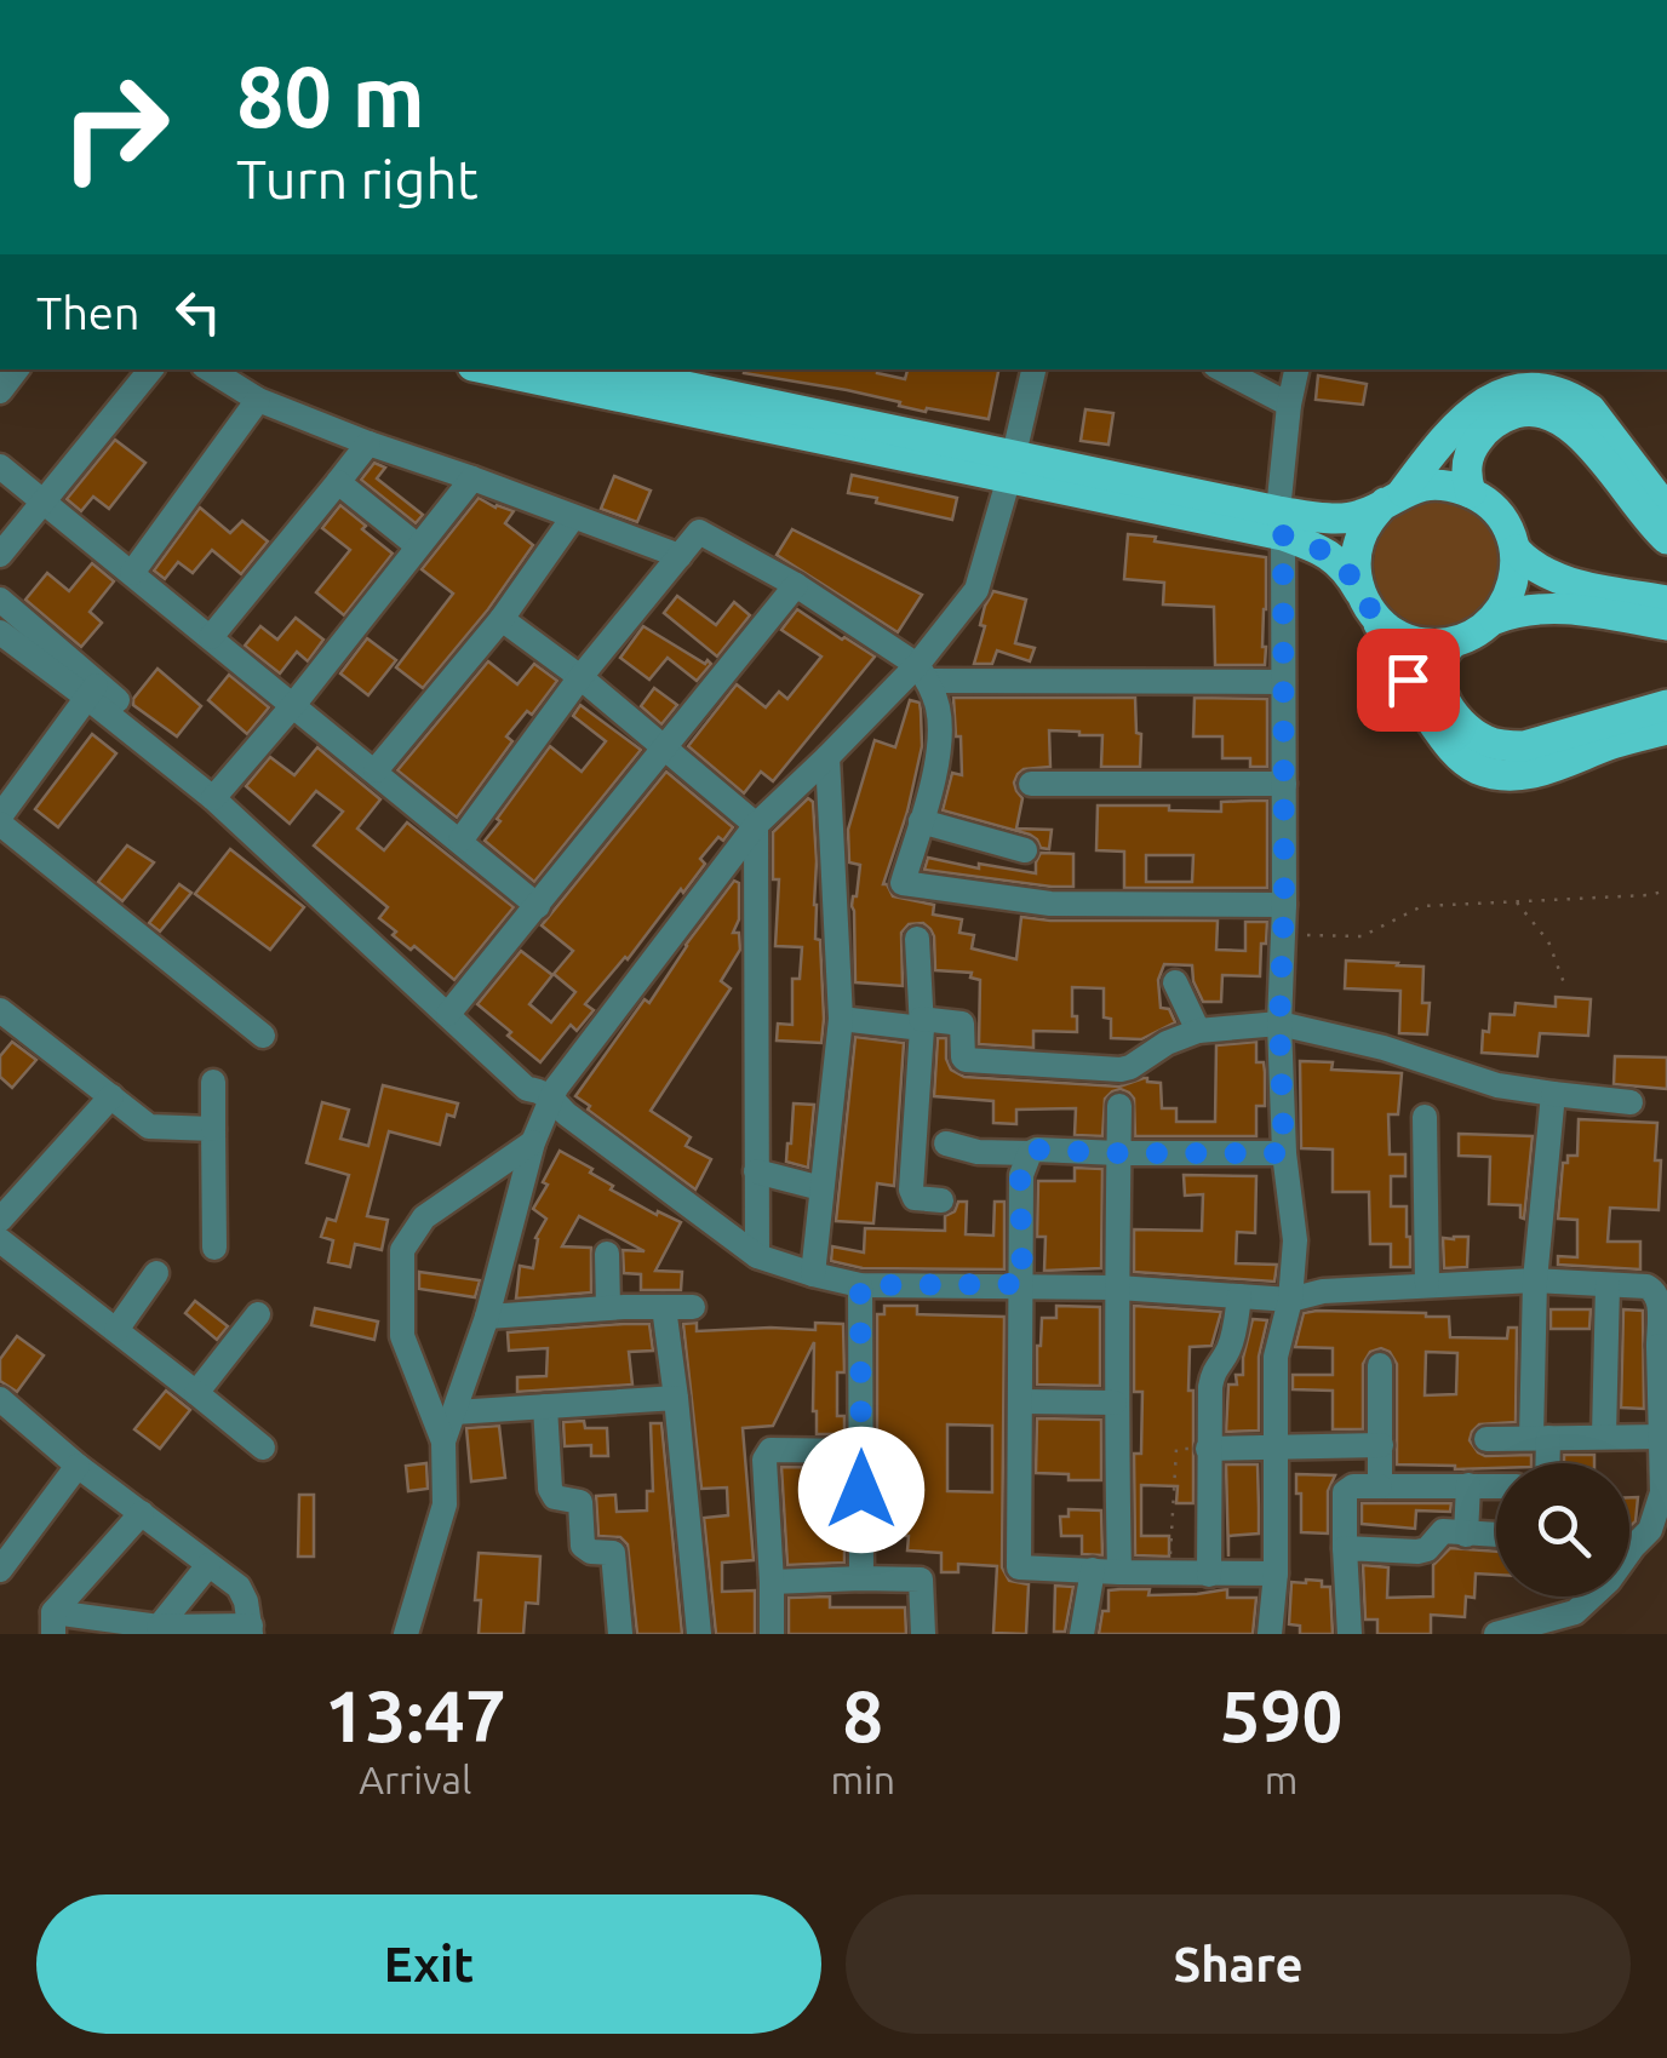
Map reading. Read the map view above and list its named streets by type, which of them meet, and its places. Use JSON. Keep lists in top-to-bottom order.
{
  "page": {
    "turn": ["80 m", "Turn right"],
    "then": "Then",
    "eta": [
      "13:47",
      "Arrival",
      "8",
      "min",
      "590",
      "m"
    ],
    "buttons": ["Exit", "Share"]
  }
}
